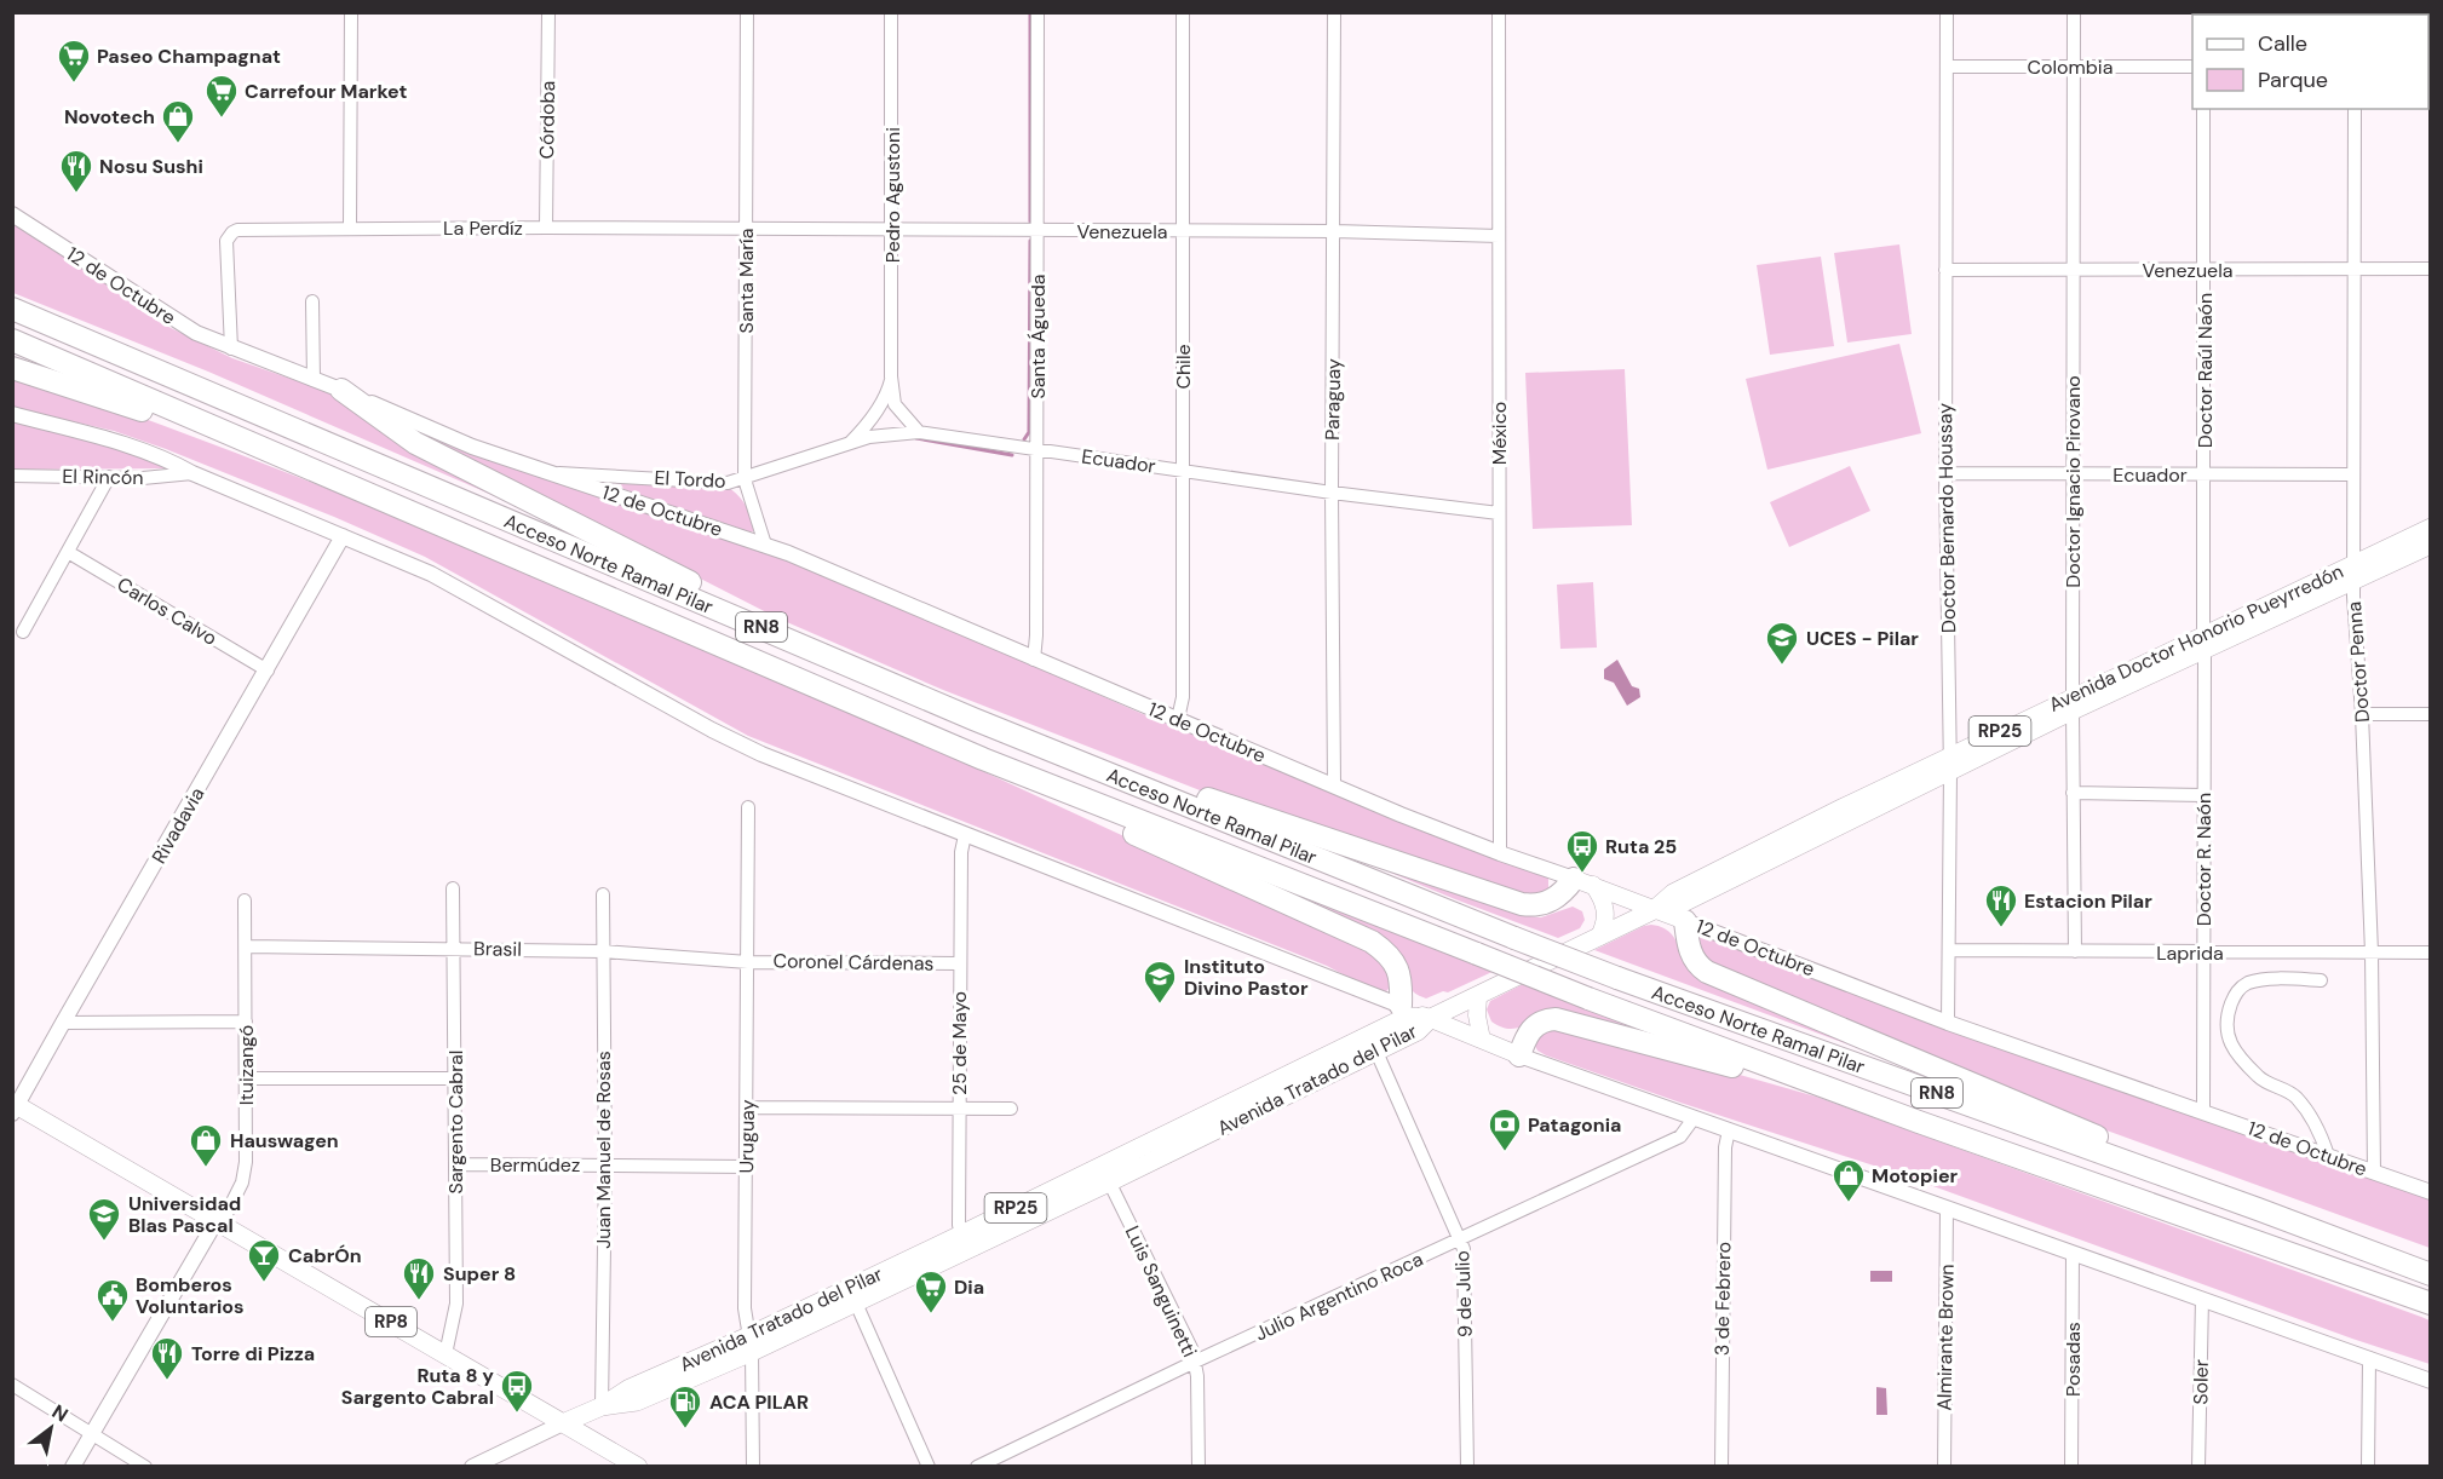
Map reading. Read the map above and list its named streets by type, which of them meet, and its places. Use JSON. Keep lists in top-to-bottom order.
{
  "streets": {
    "highway": ["Acceso Norte Ramal Pilar", "RN8"],
    "main road": [
      "12 de Octubre",
      "Avenida Doctor Honorio Pueyrredón",
      "RP25",
      "Avenida Tratado del Pilar",
      "RP8"
    ],
    "street": [
      "Colombia",
      "Córdoba",
      "Pedro Agustoni",
      "La Perdíz",
      "Venezuela",
      "Santa María",
      "Santa Águeda",
      "Chile",
      "Doctor Raúl Naón",
      "Paraguay",
      "México",
      "Ecuador",
      "El Rincón",
      "El Tordo",
      "Doctor Ignacio Pirovano",
      "Doctor Bernardo Houssay",
      "Carlos Calvo",
      "Doctor Penna",
      "Rivadavia",
      "Doctor R. Naón",
      "Brasil",
      "Laprida",
      "Coronel Cárdenas",
      "25 de Mayo",
      "Ituizangó",
      "Sargento Cabral",
      "Uruguay",
      "Juan Manuel de Rosas",
      "Bermúdez",
      "Luis Sanguinetti",
      "9 de Julio",
      "Julio Argentino Roca",
      "3 de Febrero",
      "Almirante Brown",
      "Posadas",
      "Soler"
    ]
  },
  "crossings": [
    ["Colombia", "Doctor Ignacio Pirovano"],
    ["Colombia", "Doctor Bernardo Houssay"],
    ["Córdoba", "La Perdíz"],
    ["Pedro Agustoni", "Venezuela"],
    ["Pedro Agustoni", "Ecuador"],
    ["La Perdíz", "Venezuela"],
    ["La Perdíz", "Santa María"],
    ["La Perdíz", "12 de Octubre"],
    ["Venezuela", "Santa María"],
    ["Venezuela", "Santa Águeda"],
    ["Venezuela", "Chile"],
    ["Venezuela", "Doctor Raúl Naón"],
    ["Venezuela", "Paraguay"],
    ["Venezuela", "México"],
    ["Venezuela", "Doctor Ignacio Pirovano"],
    ["Venezuela", "Doctor Bernardo Houssay"],
    ["Venezuela", "Doctor Penna"],
    ["Santa María", "12 de Octubre"],
    ["Santa María", "Ecuador"],
    ["Santa María", "El Tordo"],
    ["12 de Octubre", "Santa Águeda"],
    ["12 de Octubre", "Chile"],
    ["12 de Octubre", "Paraguay"],
    ["12 de Octubre", "México"],
    ["12 de Octubre", "El Tordo"],
    ["12 de Octubre", "Doctor Bernardo Houssay"],
    ["12 de Octubre", "Avenida Doctor Honorio Pueyrredón"],
    ["12 de Octubre", "Doctor Penna"],
    ["12 de Octubre", "Doctor R. Naón"],
    ["Santa Águeda", "Ecuador"],
    ["Chile", "Ecuador"],
    ["Doctor Raúl Naón", "Ecuador"],
    ["Doctor Raúl Naón", "Avenida Doctor Honorio Pueyrredón"],
    ["Doctor Raúl Naón", "Doctor R. Naón"],
    ["Paraguay", "Ecuador"],
    ["México", "Ecuador"],
    ["Ecuador", "El Tordo"],
    ["Ecuador", "Doctor Ignacio Pirovano"],
    ["Ecuador", "Doctor Bernardo Houssay"],
    ["Ecuador", "Doctor Penna"],
    ["Doctor Ignacio Pirovano", "Avenida Doctor Honorio Pueyrredón"],
    ["Doctor Ignacio Pirovano", "Laprida"],
    ["Doctor Bernardo Houssay", "Avenida Doctor Honorio Pueyrredón"],
    ["Doctor Bernardo Houssay", "Laprida"],
    ["Carlos Calvo", "Rivadavia"],
    ["Avenida Doctor Honorio Pueyrredón", "Doctor Penna"],
    ["Avenida Doctor Honorio Pueyrredón", "Doctor R. Naón"],
    ["Avenida Doctor Honorio Pueyrredón", "Avenida Tratado del Pilar"],
    ["Doctor Penna", "Laprida"],
    ["RP25", "Avenida Tratado del Pilar"],
    ["RP25", "RP8"],
    ["Rivadavia", "RP8"],
    ["Doctor R. Naón", "Laprida"],
    ["Brasil", "Coronel Cárdenas"],
    ["Brasil", "Ituizangó"],
    ["Brasil", "Sargento Cabral"],
    ["Brasil", "Uruguay"],
    ["Brasil", "Juan Manuel de Rosas"],
    ["Coronel Cárdenas", "25 de Mayo"],
    ["Coronel Cárdenas", "Uruguay"],
    ["25 de Mayo", "Avenida Tratado del Pilar"],
    ["Ituizangó", "RP8"],
    ["Avenida Tratado del Pilar", "Uruguay"],
    ["Avenida Tratado del Pilar", "Juan Manuel de Rosas"],
    ["Avenida Tratado del Pilar", "Luis Sanguinetti"],
    ["Avenida Tratado del Pilar", "9 de Julio"],
    ["Avenida Tratado del Pilar", "RP8"],
    ["Sargento Cabral", "Bermúdez"],
    ["Sargento Cabral", "RP8"],
    ["Uruguay", "Bermúdez"],
    ["Juan Manuel de Rosas", "Bermúdez"],
    ["Luis Sanguinetti", "Julio Argentino Roca"],
    ["9 de Julio", "Julio Argentino Roca"]
  ],
  "places": {
    "supermarket": ["Paseo Champagnat", "Carrefour Market", "Dia"],
    "shop": ["Novotech", "Hauswagen", "Motopier"],
    "restaurant": [
      "Nosu Sushi",
      "Estacion Pilar",
      "Super 8",
      "Torre di Pizza"
    ],
    "school or university": ["UCES - Pilar", "Instituto Divino Pastor", "Universidad Blas Pascal"],
    "bus stop": ["Ruta 25", "Ruta 8 y Sargento Cabral"],
    "bank": ["Patagonia"],
    "bar": ["CabrÓn"],
    "public building": ["Bomberos Voluntarios"],
    "fuel station": ["ACA PILAR"]
  },
  "legend": ["Calle", "Parque"],
  "north": "top right"
}
